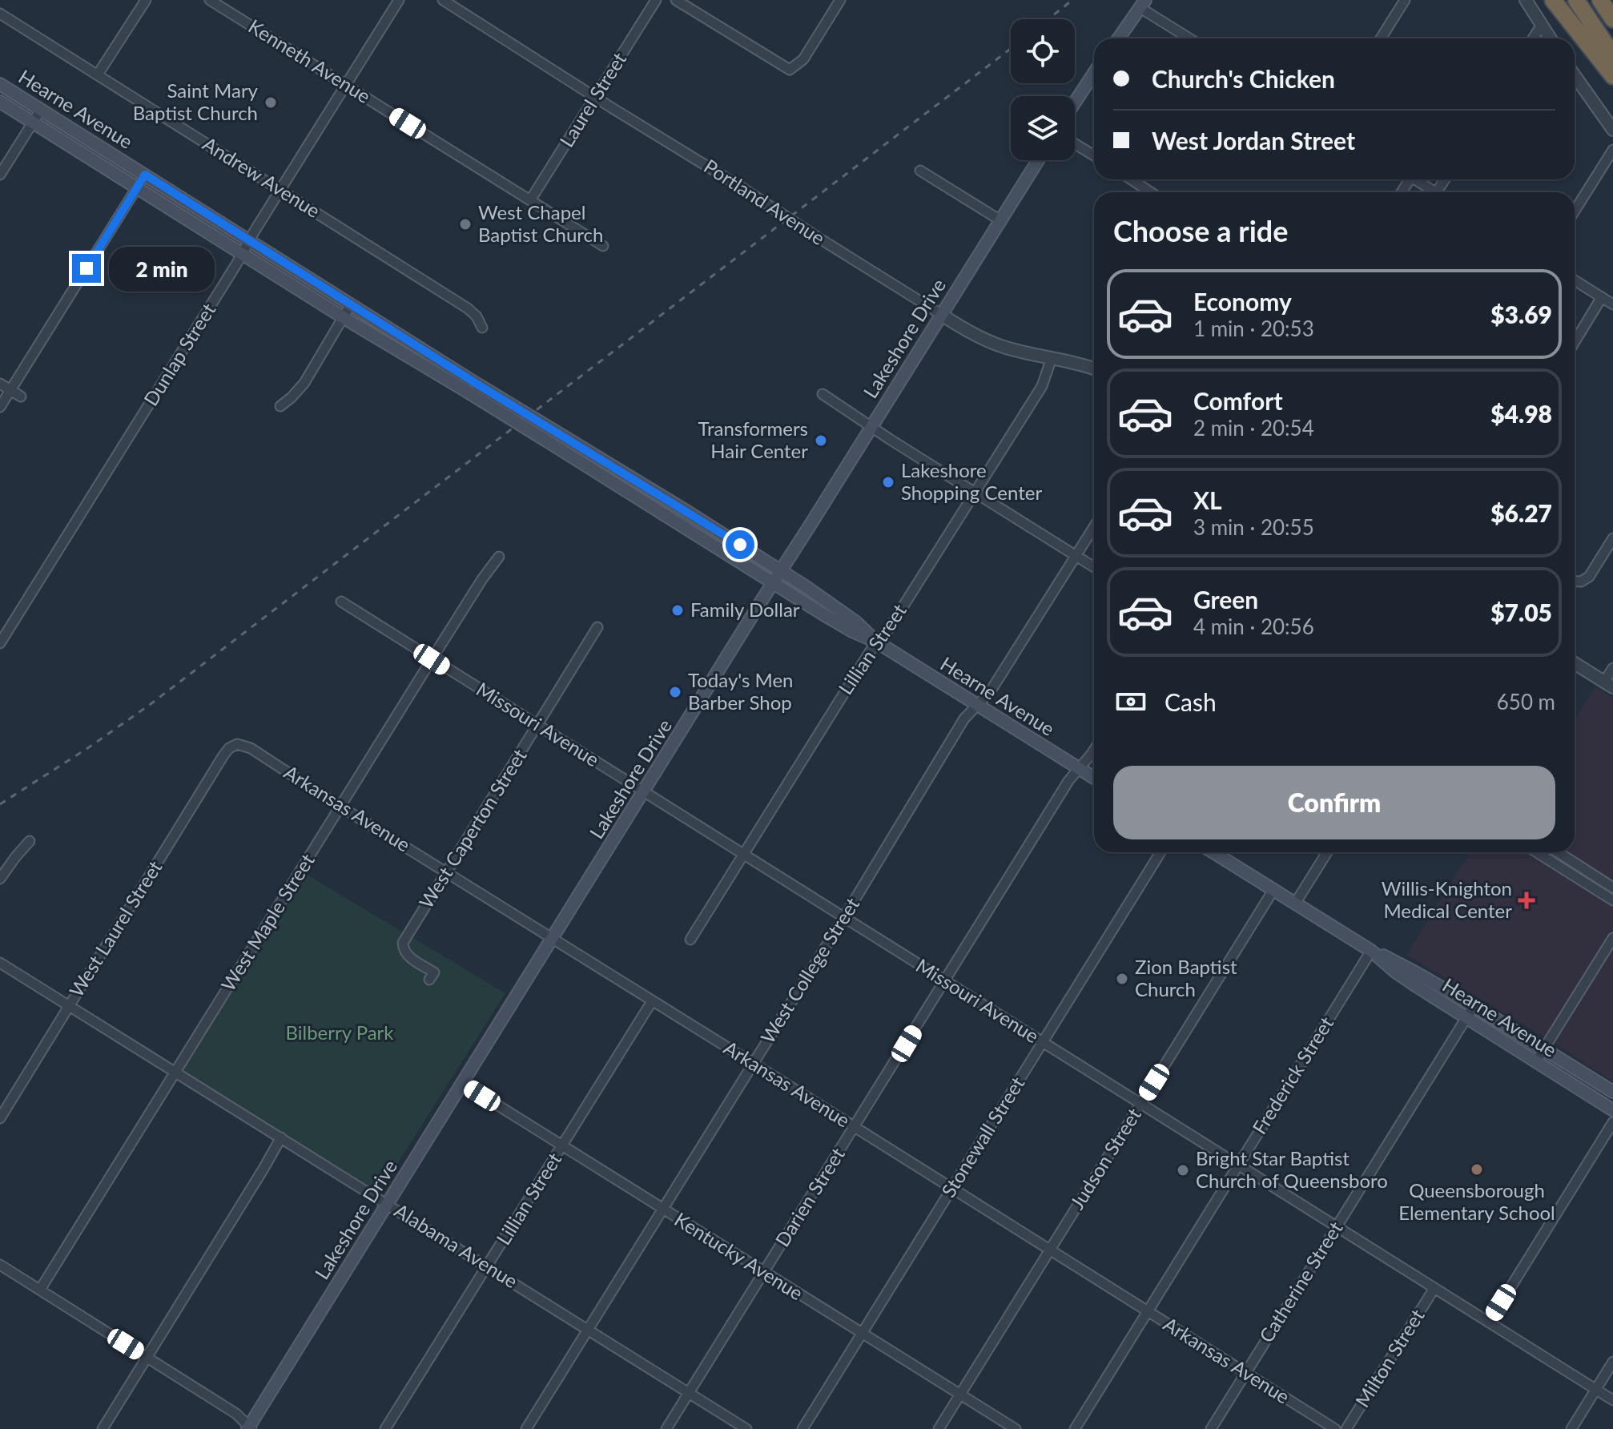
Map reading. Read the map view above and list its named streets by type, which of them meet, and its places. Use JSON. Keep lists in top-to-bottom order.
{
  "streets": {
    "main road": ["Hearne Avenue", "Lakeshore Drive"],
    "street": [
      "Kenneth Avenue",
      "Laurel Street",
      "Andrew Avenue",
      "Portland Avenue",
      "Dunlap Street",
      "Lillian Street",
      "Missouri Avenue",
      "Arkansas Avenue",
      "West Caperton Street",
      "West Maple Street",
      "West Laurel Street",
      "West College Street",
      "Frederick Street",
      "Stonewall Street",
      "Judson Street",
      "Darien Street",
      "Alabama Avenue",
      "Kentucky Avenue",
      "Catherine Street",
      "Milton Street"
    ]
  },
  "crossings": [
    ["Kenneth Avenue", "Laurel Street"],
    ["Kenneth Avenue", "Dunlap Street"],
    ["Laurel Street", "Portland Avenue"],
    ["Hearne Avenue", "Lakeshore Drive"],
    ["Hearne Avenue", "Dunlap Street"],
    ["Hearne Avenue", "Lillian Street"],
    ["Hearne Avenue", "West College Street"],
    ["Hearne Avenue", "Frederick Street"],
    ["Hearne Avenue", "Judson Street"],
    ["Hearne Avenue", "Darien Street"],
    ["Hearne Avenue", "Catherine Street"],
    ["Andrew Avenue", "Dunlap Street"],
    ["Portland Avenue", "Lakeshore Drive"],
    ["Portland Avenue", "Lillian Street"],
    ["Lakeshore Drive", "Missouri Avenue"],
    ["Lakeshore Drive", "Arkansas Avenue"],
    ["Lakeshore Drive", "Alabama Avenue"],
    ["Lakeshore Drive", "Kentucky Avenue"],
    ["Lillian Street", "Missouri Avenue"],
    ["Lillian Street", "Arkansas Avenue"],
    ["Lillian Street", "Alabama Avenue"],
    ["Lillian Street", "Kentucky Avenue"],
    ["Missouri Avenue", "West Caperton Street"],
    ["Missouri Avenue", "West Maple Street"],
    ["Missouri Avenue", "West College Street"],
    ["Missouri Avenue", "Frederick Street"],
    ["Missouri Avenue", "Stonewall Street"],
    ["Missouri Avenue", "Judson Street"],
    ["Missouri Avenue", "Darien Street"],
    ["Missouri Avenue", "Catherine Street"],
    ["Missouri Avenue", "Milton Street"],
    ["Arkansas Avenue", "West Caperton Street"],
    ["Arkansas Avenue", "West Maple Street"],
    ["Arkansas Avenue", "West Laurel Street"],
    ["Arkansas Avenue", "West College Street"],
    ["Arkansas Avenue", "Frederick Street"],
    ["Arkansas Avenue", "Stonewall Street"],
    ["Arkansas Avenue", "Judson Street"],
    ["Arkansas Avenue", "Darien Street"],
    ["Arkansas Avenue", "Catherine Street"],
    ["West Maple Street", "Alabama Avenue"],
    ["West Laurel Street", "Alabama Avenue"],
    ["West College Street", "Alabama Avenue"],
    ["West College Street", "Kentucky Avenue"],
    ["Stonewall Street", "Kentucky Avenue"],
    ["Judson Street", "Kentucky Avenue"],
    ["Darien Street", "Alabama Avenue"],
    ["Darien Street", "Kentucky Avenue"]
  ],
  "parks": ["Bilberry Park"],
  "places": {
    "other": [
      "Saint Mary Baptist Church",
      "West Chapel Baptist Church",
      "Transformers Hair Center",
      "Lakeshore Shopping Center",
      "Family Dollar",
      "Today's Men Barber Shop",
      "Zion Baptist Church",
      "Queensborough Elementary School",
      "Bright Star Baptist Church of Queensboro"
    ],
    "health": ["Willis-Knighton Medical Center"]
  },
  "page": {
    "banner": ["Church's Chicken", "West Jordan Street"],
    "heading": "Choose a ride",
    "bubble": "2 min",
    "list": [
      {
        "name": "Economy",
        "note": "1 min · 20:53",
        "value": "$3.69"
      },
      {
        "name": "Comfort",
        "note": "2 min · 20:54",
        "value": "$4.98"
      },
      {
        "name": "XL",
        "note": "3 min · 20:55",
        "value": "$6.27"
      },
      {
        "name": "Green",
        "note": "4 min · 20:56",
        "value": "$7.05"
      }
    ],
    "pay": ["Cash", "650 m"],
    "buttons": "Confirm"
  }
}
